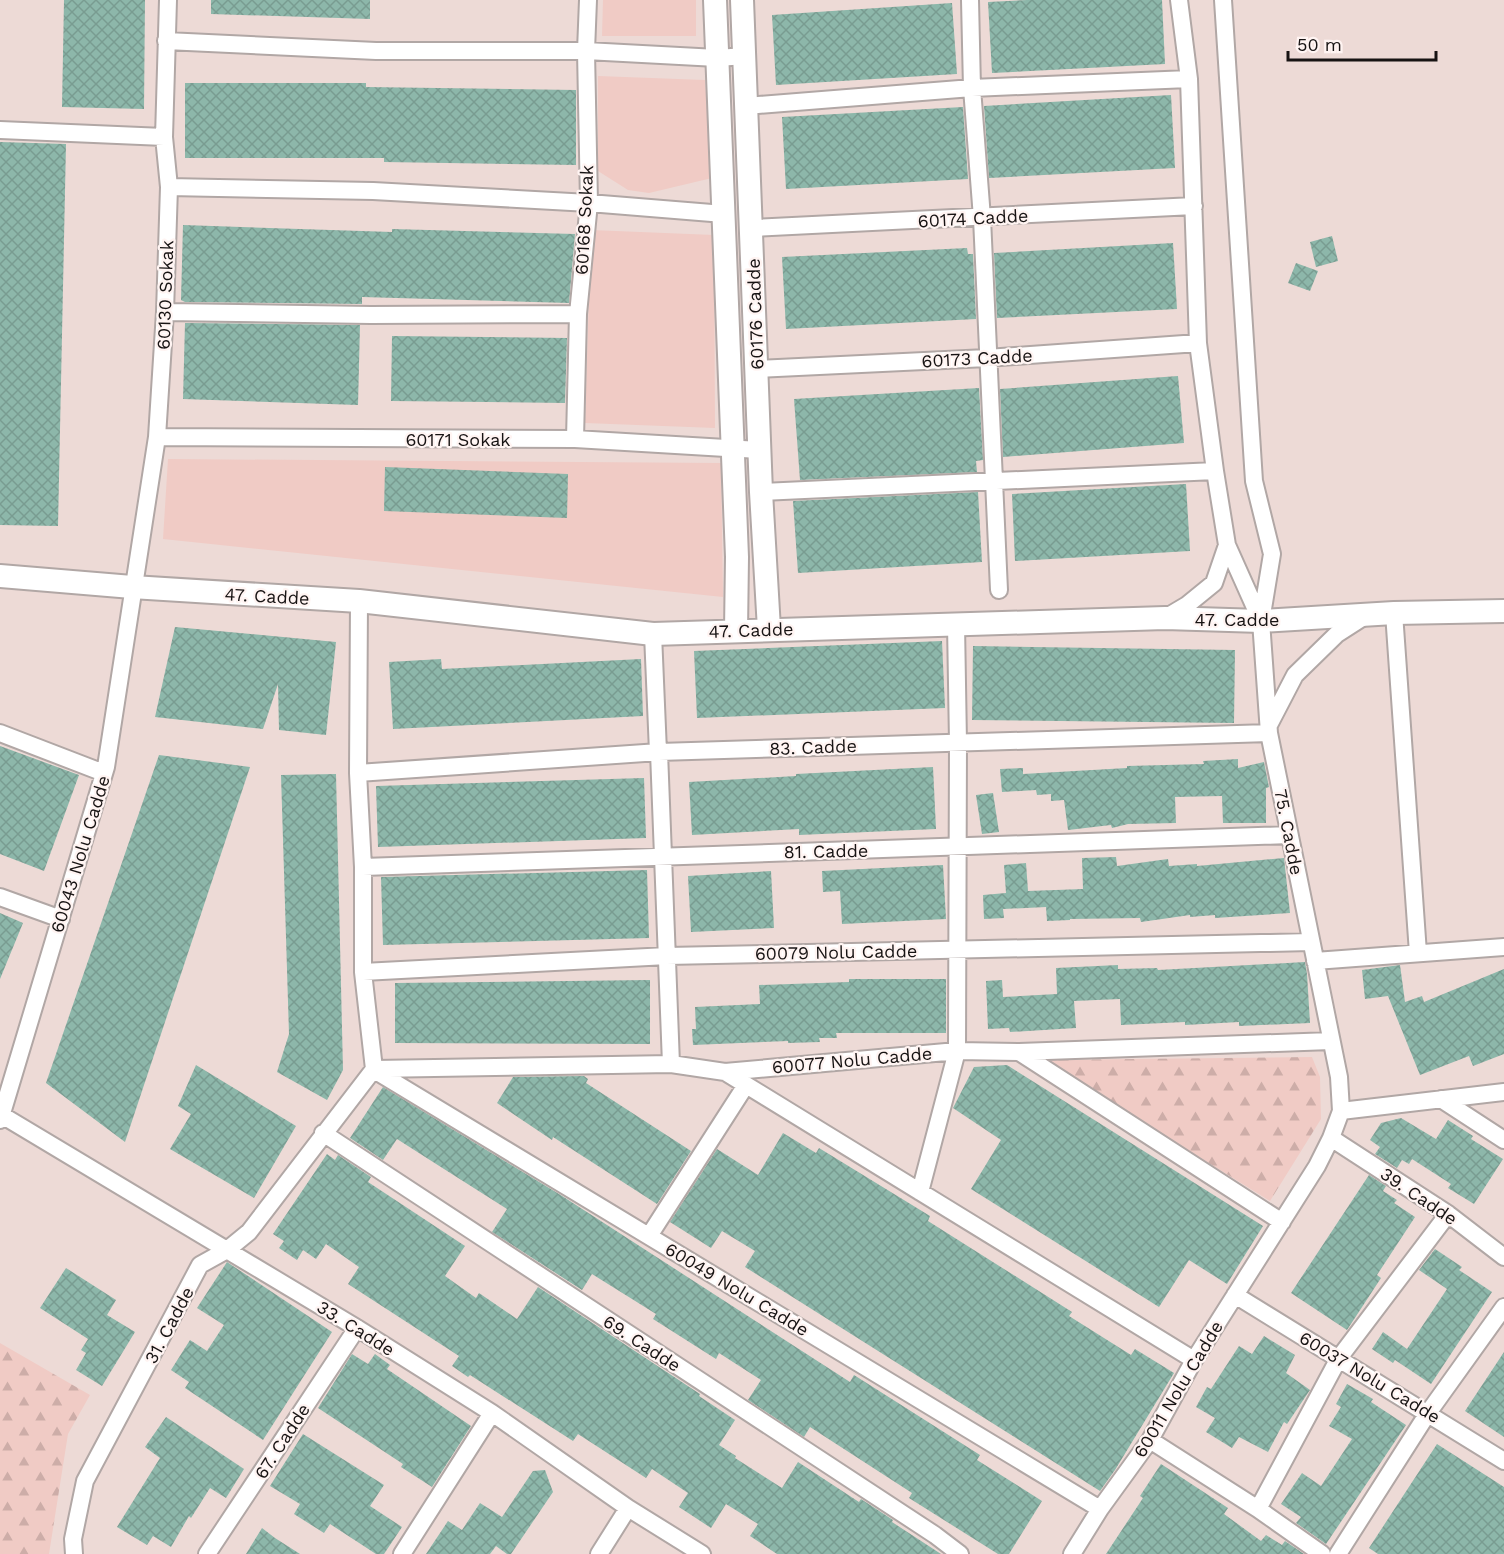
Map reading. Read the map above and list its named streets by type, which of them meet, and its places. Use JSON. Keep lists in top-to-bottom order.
{
  "streets": {
    "street": [
      "60174 Cadde",
      "60168 Sokak",
      "60130 Sokak",
      "60176 Cadde",
      "60173 Cadde",
      "60171 Sokak",
      "47. Cadde",
      "83. Cadde",
      "75. Cadde",
      "81. Cadde",
      "60043 Nolu Cadde",
      "60079 Nolu Cadde",
      "60077 Nolu Cadde",
      "39. Cadde",
      "60049 Nolu Cadde",
      "31. Cadde",
      "33. Cadde",
      "69. Cadde",
      "60037 Nolu Cadde",
      "60011 Nolu Cadde",
      "67. Cadde"
    ]
  },
  "crossings": [
    ["60174 Cadde", "60176 Cadde"],
    ["60168 Sokak", "60171 Sokak"],
    ["60130 Sokak", "60171 Sokak"],
    ["60130 Sokak", "47. Cadde"],
    ["60130 Sokak", "60043 Nolu Cadde"],
    ["60176 Cadde", "60173 Cadde"],
    ["60176 Cadde", "60171 Sokak"],
    ["60176 Cadde", "47. Cadde"],
    ["47. Cadde", "75. Cadde"],
    ["47. Cadde", "60043 Nolu Cadde"],
    ["83. Cadde", "75. Cadde"],
    ["75. Cadde", "81. Cadde"],
    ["75. Cadde", "60079 Nolu Cadde"],
    ["75. Cadde", "60077 Nolu Cadde"],
    ["75. Cadde", "60011 Nolu Cadde"],
    ["60043 Nolu Cadde", "33. Cadde"],
    ["60077 Nolu Cadde", "60049 Nolu Cadde"],
    ["60077 Nolu Cadde", "31. Cadde"],
    ["39. Cadde", "60011 Nolu Cadde"],
    ["60049 Nolu Cadde", "31. Cadde"],
    ["60049 Nolu Cadde", "60011 Nolu Cadde"],
    ["31. Cadde", "33. Cadde"],
    ["31. Cadde", "69. Cadde"],
    ["33. Cadde", "67. Cadde"],
    ["60037 Nolu Cadde", "60011 Nolu Cadde"]
  ],
  "scale_bar": "50 m"
}
